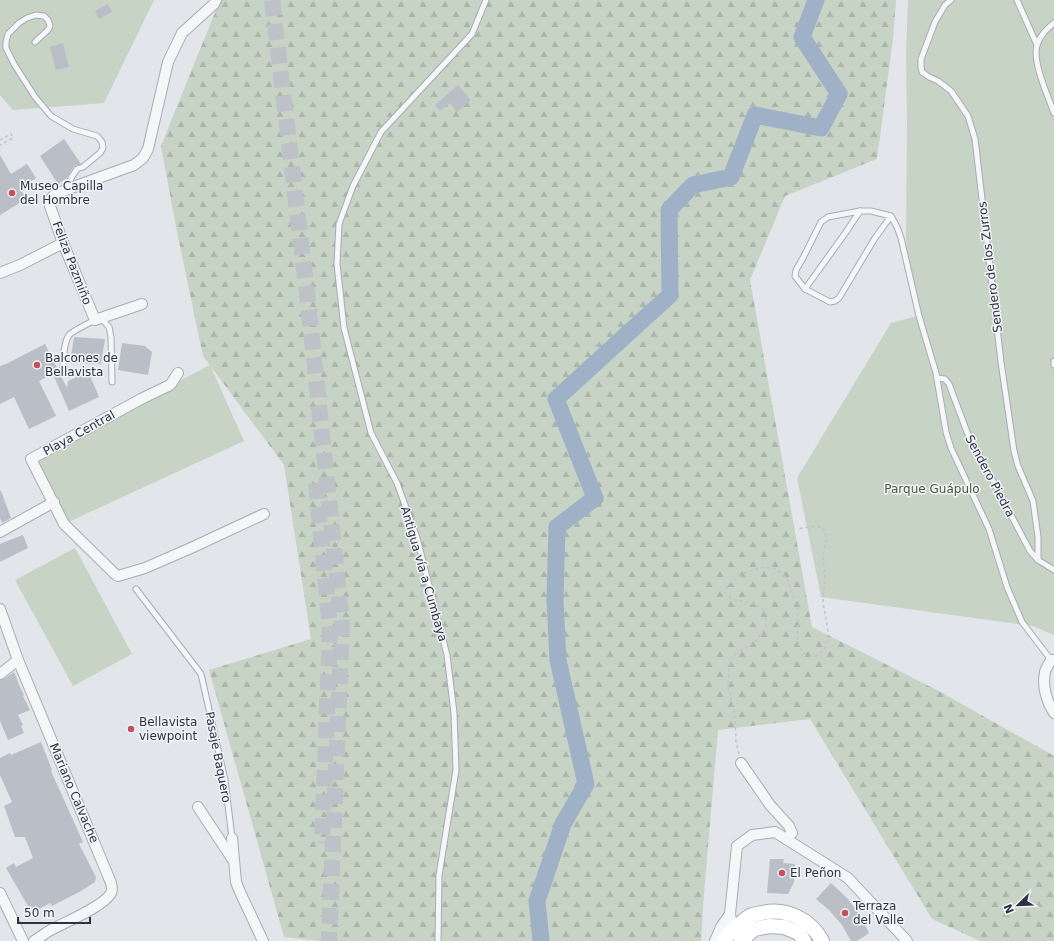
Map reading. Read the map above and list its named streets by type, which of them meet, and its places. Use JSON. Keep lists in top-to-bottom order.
{
  "streets": {
    "street": [
      "Feliza Pazmiño",
      "Playa Central",
      "Pasaje Baquero",
      "Mariano Calvache"
    ],
    "lane": ["Sendero de los Zurros", "Sendero Piedra", "Antigua vía a Cumbaya"]
  },
  "crossings": [
    ["Sendero de los Zurros", "Sendero Piedra"]
  ],
  "parks": ["Parque Guápulo"],
  "places": [
    "Museo Capilla del Hombre",
    "Balcones de Bellavista",
    "Bellavista viewpoint",
    "El Peñon",
    "Terraza del Valle"
  ],
  "scale_bar": "50 m",
  "north": "bottom left"
}
